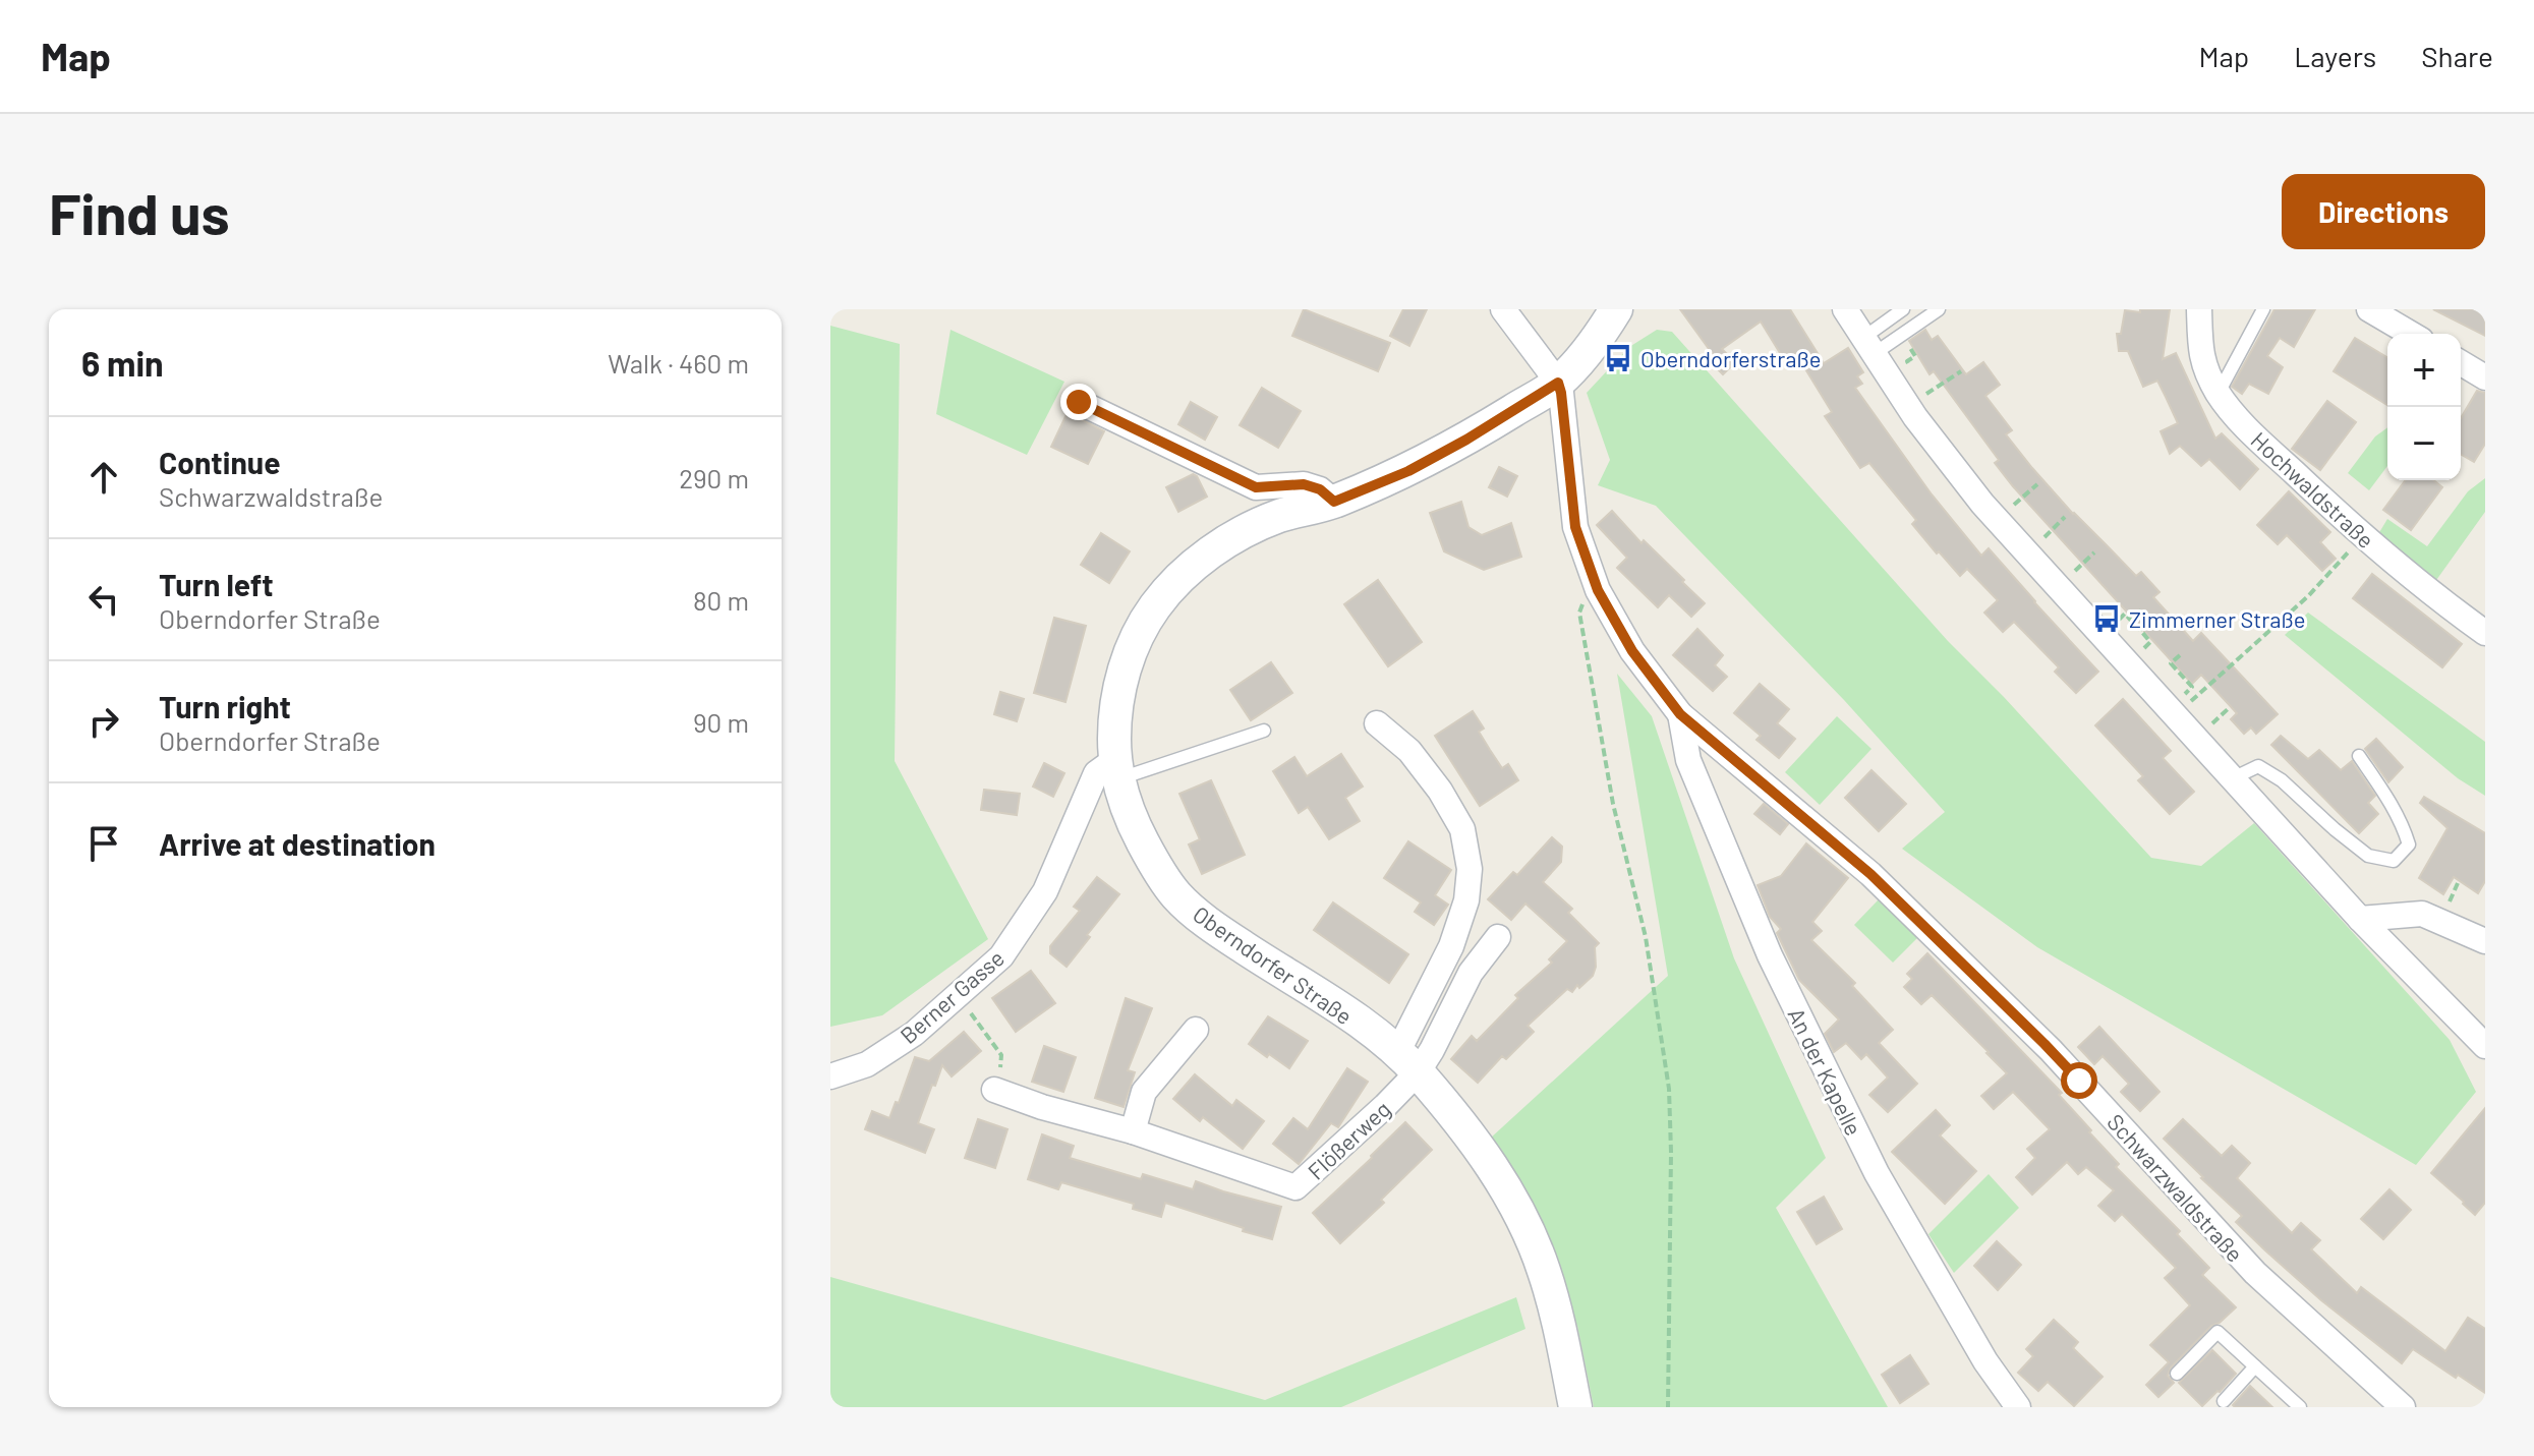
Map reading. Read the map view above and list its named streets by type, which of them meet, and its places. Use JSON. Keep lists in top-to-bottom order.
{
  "streets": {
    "street": [
      "Hochwaldstraße",
      "Oberndorfer Straße",
      "Berner Gasse",
      "An der Kapelle",
      "Flößerweg",
      "Schwarzwaldstraße"
    ]
  },
  "crossings": [
    ["Oberndorfer Straße", "Berner Gasse"],
    ["Oberndorfer Straße", "Flößerweg"],
    ["Oberndorfer Straße", "Schwarzwaldstraße"],
    ["An der Kapelle", "Schwarzwaldstraße"]
  ],
  "places": {
    "bus stop": ["Oberndorferstraße", "Zimmerner Straße"]
  },
  "page": {
    "header": "Map",
    "nav": ["Map", "Layers", "Share"],
    "buttons": "Directions",
    "title": "Find us",
    "heading": ["6 min", "Walk · 460 m"],
    "map_buttons": ["+", "−"],
    "list": [
      ["Continue", "Schwarzwaldstraße", "290 m"],
      ["Turn left", "Oberndorfer Straße", "80 m"],
      ["Turn right", "Oberndorfer Straße", "90 m"],
      "Arrive at destination"
    ]
  }
}
